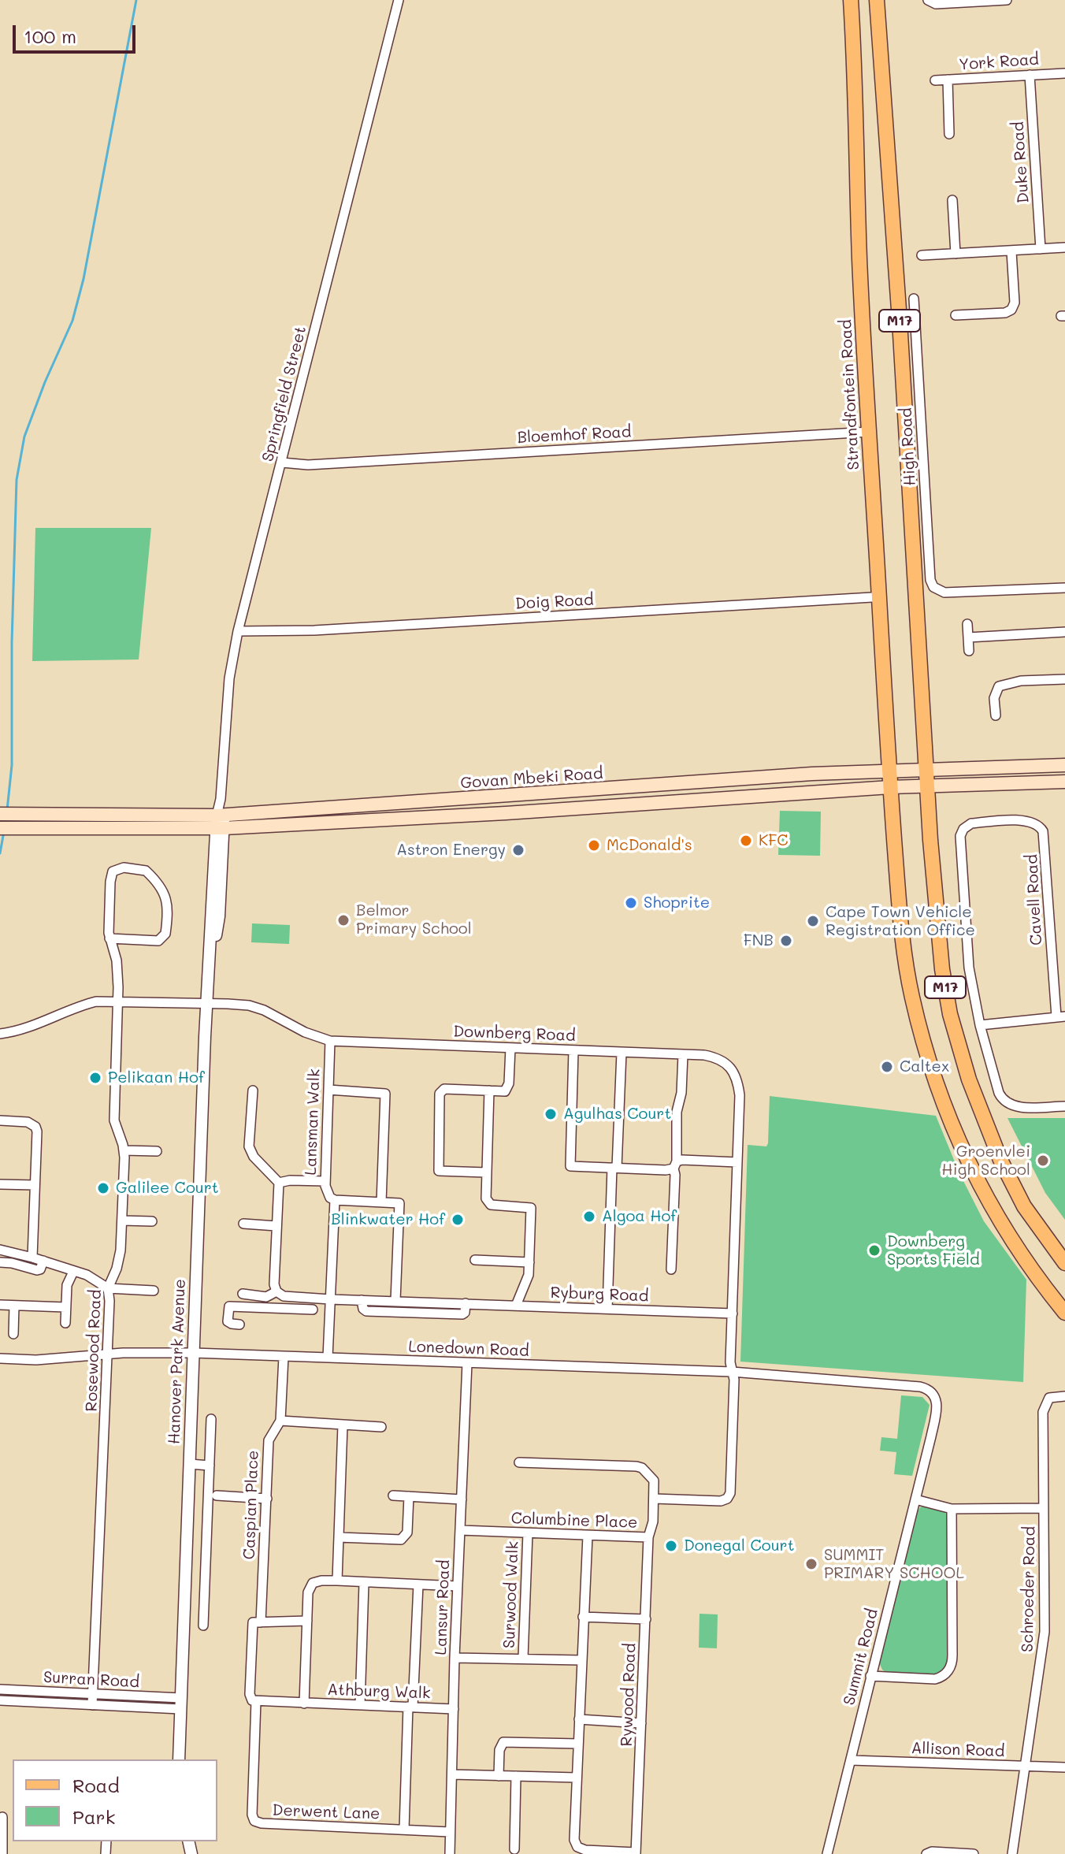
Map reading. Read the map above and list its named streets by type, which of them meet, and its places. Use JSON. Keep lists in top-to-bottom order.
{
  "streets": {
    "main road": ["M17", "Strandfontein Road", "Govan Mbeki Road"],
    "street": [
      "York Road",
      "Duke Road",
      "Springfield Street",
      "Bloemhof Road",
      "High Road",
      "Doig Road",
      "Cavell Road",
      "Downberg Road",
      "Lansman Walk",
      "Ryburg Road",
      "Lonedown Road",
      "Rosewood Road",
      "Hanover Park Avenue",
      "Caspian Place",
      "Columbine Place",
      "Schroeder Road",
      "Surwood Walk",
      "Lansur Road",
      "Summit Road",
      "Surran Road",
      "Athburg Walk",
      "Rywood Road",
      "Allison Road",
      "Derwent Lane"
    ]
  },
  "crossings": [
    ["York Road", "Duke Road"],
    ["M17", "Strandfontein Road"],
    ["M17", "Govan Mbeki Road"],
    ["Springfield Street", "Bloemhof Road"],
    ["Springfield Street", "Doig Road"],
    ["Springfield Street", "Govan Mbeki Road"],
    ["Springfield Street", "Hanover Park Avenue"],
    ["Strandfontein Road", "Bloemhof Road"],
    ["Strandfontein Road", "Govan Mbeki Road"],
    ["Govan Mbeki Road", "Hanover Park Avenue"],
    ["Downberg Road", "Lansman Walk"],
    ["Downberg Road", "Ryburg Road"],
    ["Downberg Road", "Lonedown Road"],
    ["Downberg Road", "Rosewood Road"],
    ["Downberg Road", "Hanover Park Avenue"],
    ["Downberg Road", "Columbine Place"],
    ["Lonedown Road", "Rosewood Road"],
    ["Lonedown Road", "Hanover Park Avenue"],
    ["Lonedown Road", "Columbine Place"],
    ["Lonedown Road", "Lansur Road"],
    ["Lonedown Road", "Summit Road"],
    ["Rosewood Road", "Surran Road"],
    ["Hanover Park Avenue", "Surran Road"],
    ["Columbine Place", "Surwood Walk"],
    ["Columbine Place", "Lansur Road"],
    ["Columbine Place", "Rywood Road"],
    ["Schroeder Road", "Allison Road"],
    ["Surwood Walk", "Lansur Road"],
    ["Lansur Road", "Athburg Walk"],
    ["Lansur Road", "Derwent Lane"],
    ["Summit Road", "Allison Road"],
    ["Athburg Walk", "Derwent Lane"]
  ],
  "places": [
    "KFC",
    "McDonald's",
    "Astron Energy",
    "Shoprite",
    "Belmor Primary School",
    "Cape Town Vehicle Registration Office",
    "FNB",
    "Caltex",
    "Pelikaan Hof",
    "Agulhas Court",
    "Groenvlei High School",
    "Galilee Court",
    "Algoa Hof",
    "Blinkwater Hof",
    "Downberg Sports Field",
    "Donegal Court",
    "SUMMIT PRIMARY SCHOOL"
  ],
  "legend": ["Road", "Park"],
  "scale_bar": "100 m"
}
